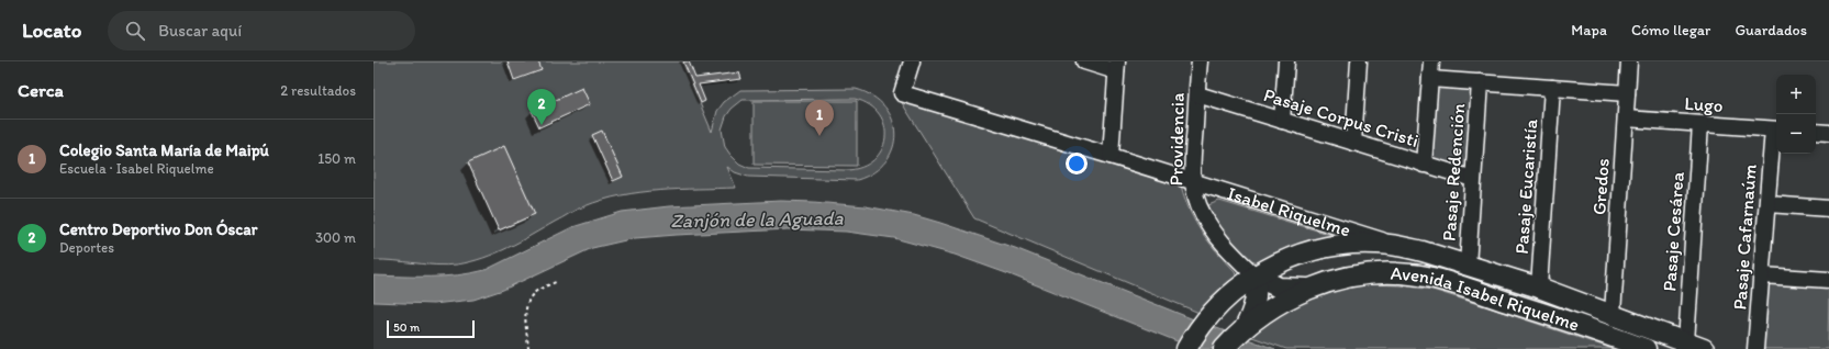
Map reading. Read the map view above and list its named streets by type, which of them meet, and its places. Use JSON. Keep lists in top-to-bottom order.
{
  "streets": {
    "main road": ["Isabel Riquelme", "Avenida Isabel Riquelme"],
    "street": [
      "Lugo",
      "Pasaje Corpus Cristi",
      "Providencia",
      "Pasaje Redención",
      "Pasaje Eucaristía",
      "Gredos",
      "Pasaje Cesárea",
      "Pasaje Cafarnaúm"
    ]
  },
  "crossings": [
    ["Lugo", "Gredos"],
    ["Lugo", "Pasaje Cesárea"],
    ["Lugo", "Pasaje Cafarnaúm"],
    ["Pasaje Corpus Cristi", "Providencia"],
    ["Pasaje Corpus Cristi", "Pasaje Redención"],
    ["Providencia", "Isabel Riquelme"],
    ["Pasaje Redención", "Isabel Riquelme"],
    ["Pasaje Eucaristía", "Isabel Riquelme"],
    ["Gredos", "Isabel Riquelme"],
    ["Isabel Riquelme", "Pasaje Cesárea"]
  ],
  "water": ["Zanjón de la Aguada"],
  "scale_bar": "50 m",
  "page": {
    "header": "Locato",
    "search": "Buscar aquí",
    "nav": ["Mapa", "Cómo llegar", "Guardados"],
    "heading": ["Cerca", "2 resultados"],
    "map_buttons": ["+", "−"],
    "pins": ["2", "1"],
    "list": [
      {
        "mark": "1",
        "name": "Colegio Santa María de Maipú",
        "note": "Escuela · Isabel Riquelme",
        "value": "150 m"
      },
      {
        "mark": "2",
        "name": "Centro Deportivo Don Óscar",
        "note": "Deportes",
        "value": "300 m"
      }
    ],
    "scale": "50 m"
  }
}
